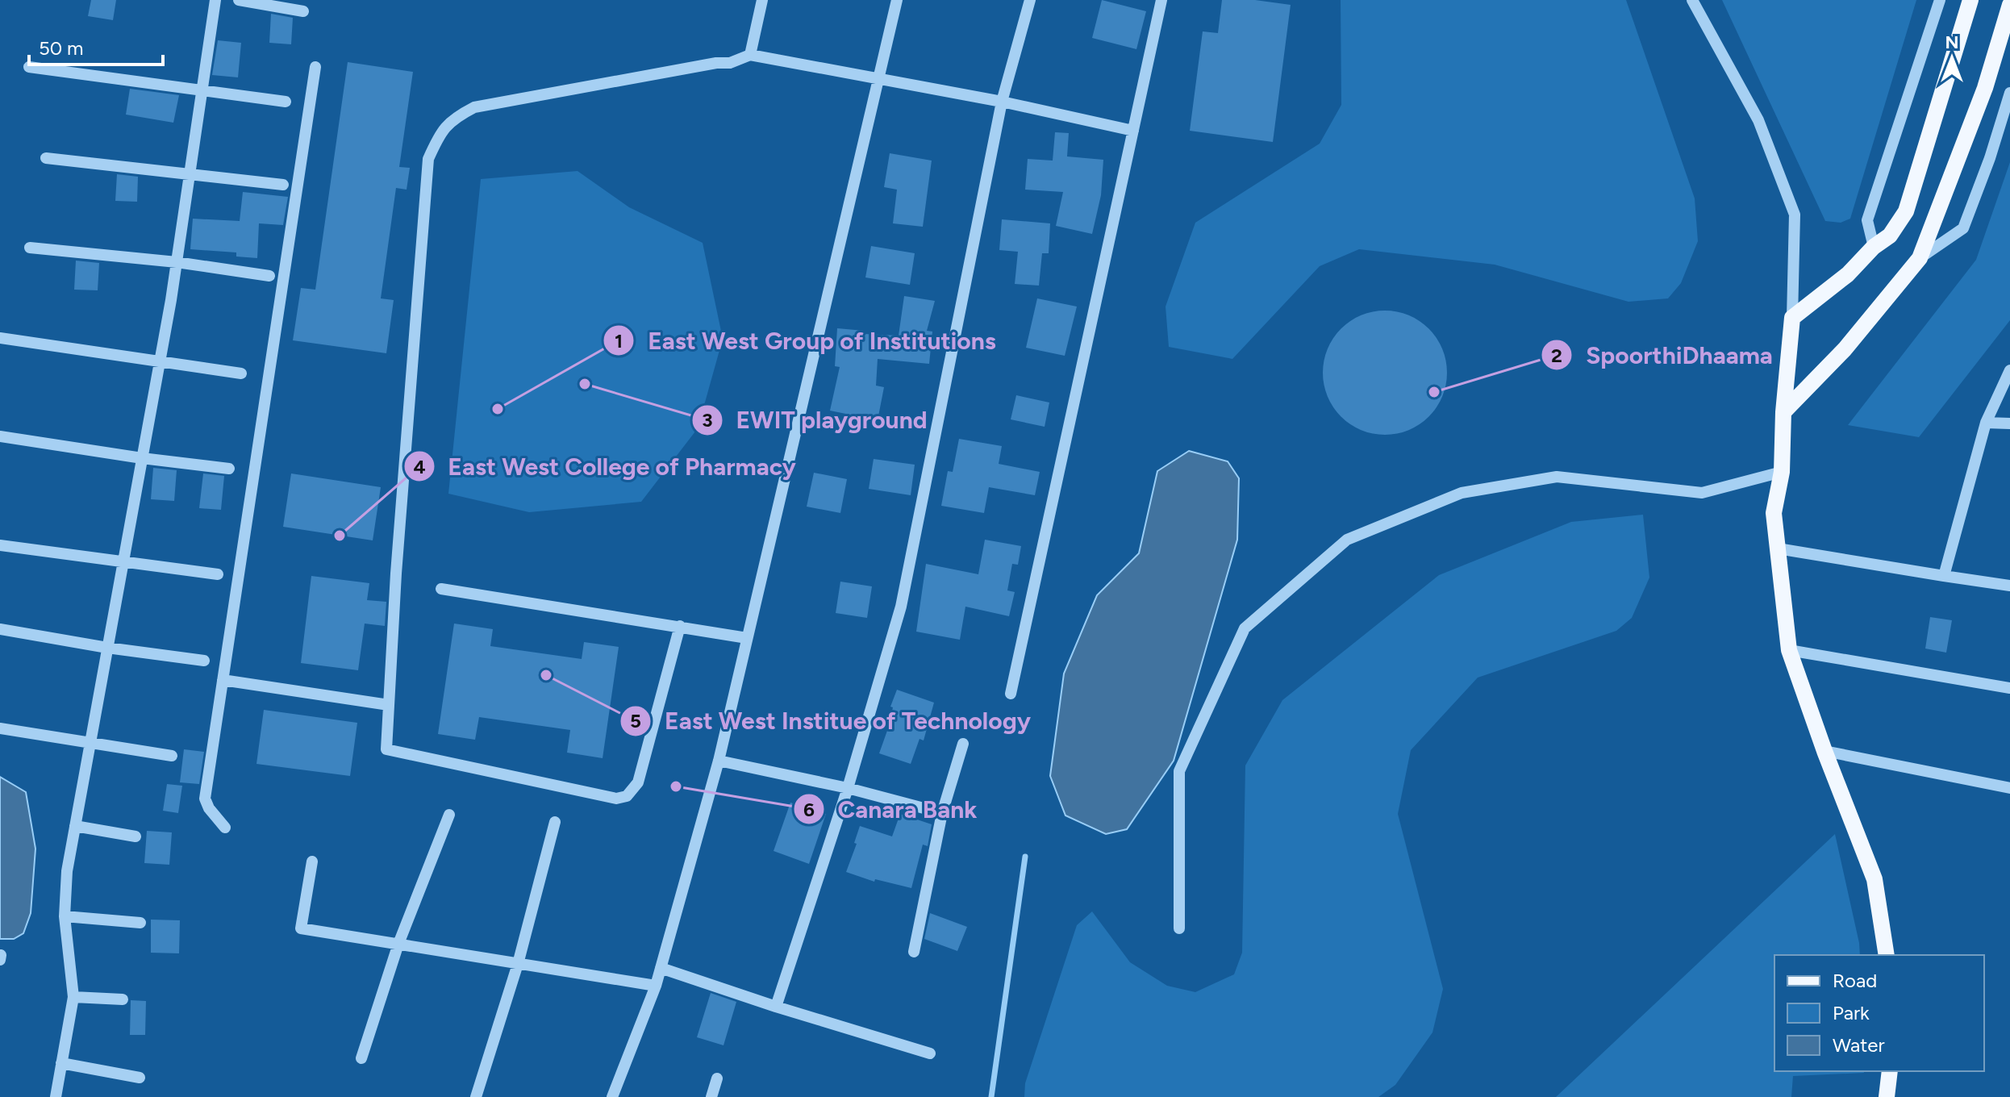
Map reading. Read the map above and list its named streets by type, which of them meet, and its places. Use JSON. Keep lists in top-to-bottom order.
{
  "places": [
    "EWIT playground",
    "SpoorthiDhaama",
    "East West Group of Institutions",
    "East West College of Pharmacy",
    "East West Institue of Technology",
    "Canara Bank"
  ],
  "legend": ["Road", "Park", "Water"],
  "scale_bar": "50 m",
  "north": "top"
}
